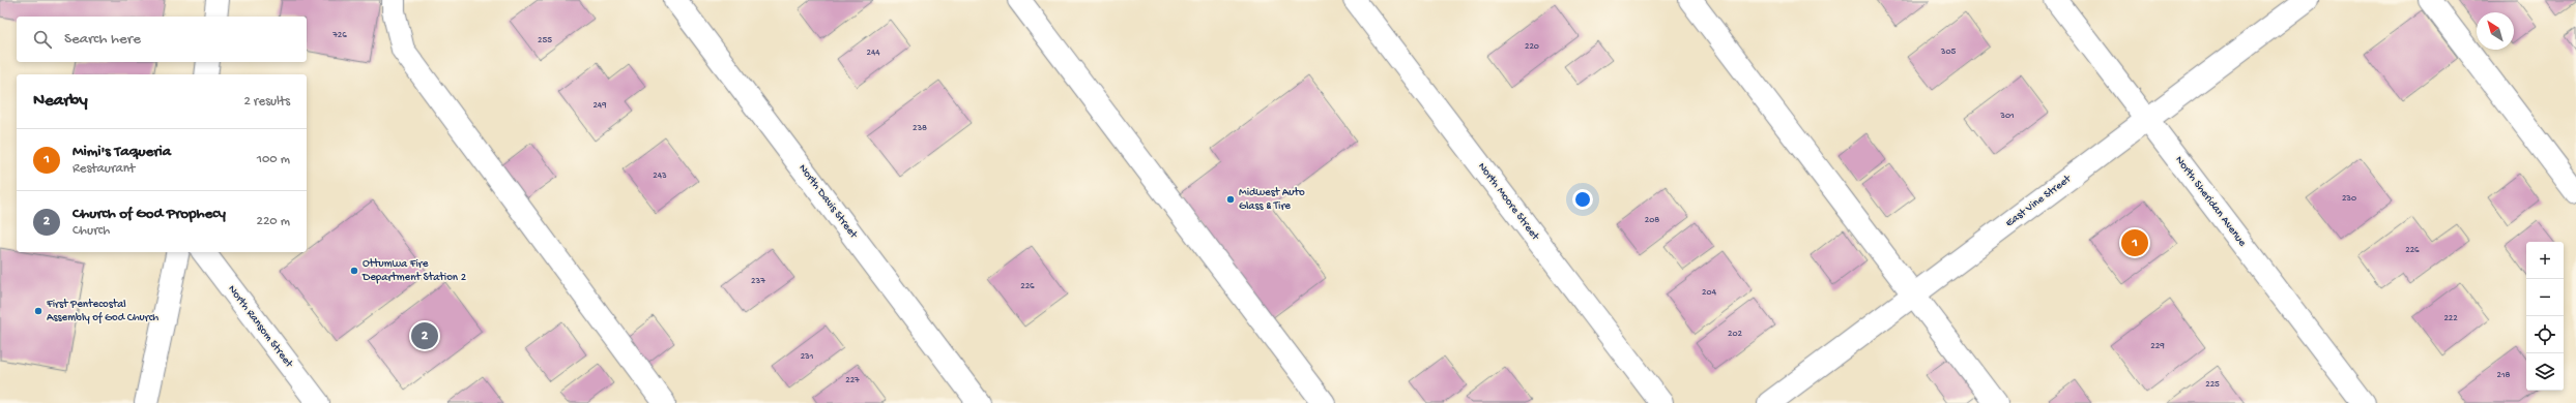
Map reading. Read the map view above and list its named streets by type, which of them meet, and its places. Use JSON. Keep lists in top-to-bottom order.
{
  "streets": {
    "street": [
      "North Davis Street",
      "North Moore Street",
      "East Vine Street",
      "North Sheridan Avenue",
      "North Ransom Street"
    ]
  },
  "crossings": [
    ["East Vine Street", "North Sheridan Avenue"]
  ],
  "places": ["Midwest Auto Glass & Tire", "Ottumwa Fire Department Station 2", "First Pentecostal Assembly of God Church"],
  "house_numbers": [
    "726",
    "255",
    "220",
    "305",
    "244",
    "249",
    "301",
    "238",
    "243",
    "230",
    "208",
    "226",
    "237",
    "226",
    "204",
    "222",
    "202",
    "229",
    "231",
    "218",
    "227",
    "225"
  ],
  "north": "top left",
  "page": {
    "search": "Search here",
    "heading": ["Nearby", "2 results"],
    "list": [
      {
        "mark": "1",
        "name": "Mimi's Taqueria",
        "note": "Restaurant",
        "value": "100 m"
      },
      {
        "mark": "2",
        "name": "Church of God Prophecy",
        "note": "Church",
        "value": "220 m"
      }
    ],
    "pins": ["1", "2"],
    "map_buttons": ["+", "−"]
  }
}
